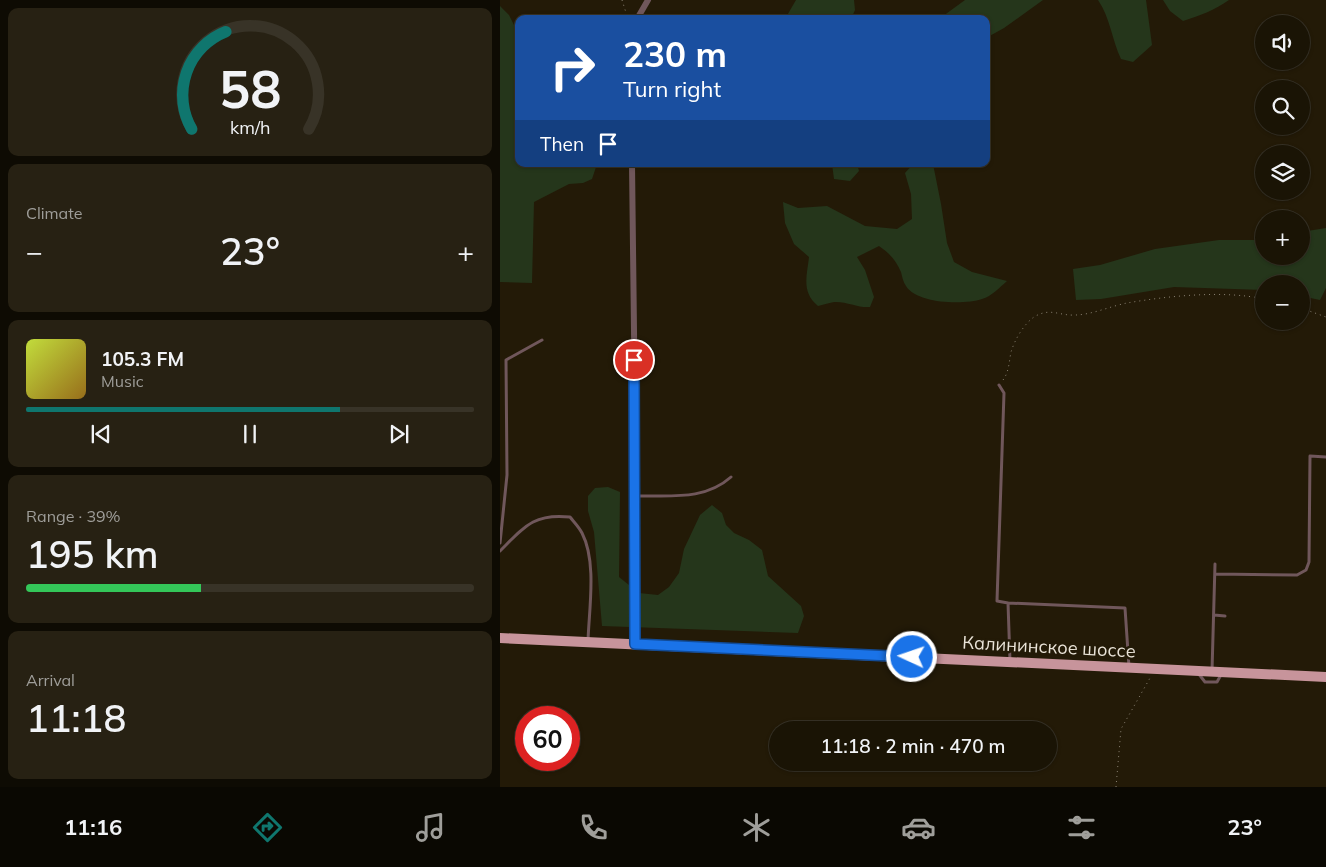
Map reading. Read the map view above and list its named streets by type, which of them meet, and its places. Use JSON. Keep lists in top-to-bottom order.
{
  "streets": {
    "main road": ["Калининское шоссе"]
  },
  "page": {
    "map_buttons": ["+", "−"],
    "turn": ["230 m", "Turn right"],
    "then": "Then",
    "tile": [
      "Climate",
      ["Range · 39%", "195 km"],
      ["Arrival", "11:18"]
    ],
    "heat": ["−", "23°", "+"],
    "song": ["105.3 FM", "Music"],
    "limit": "60",
    "trip": "11:18 · 2 min · 470 m",
    "tabs": ["11:16", "23°"],
    "gauge": ["58", "km/h"]
  }
}
